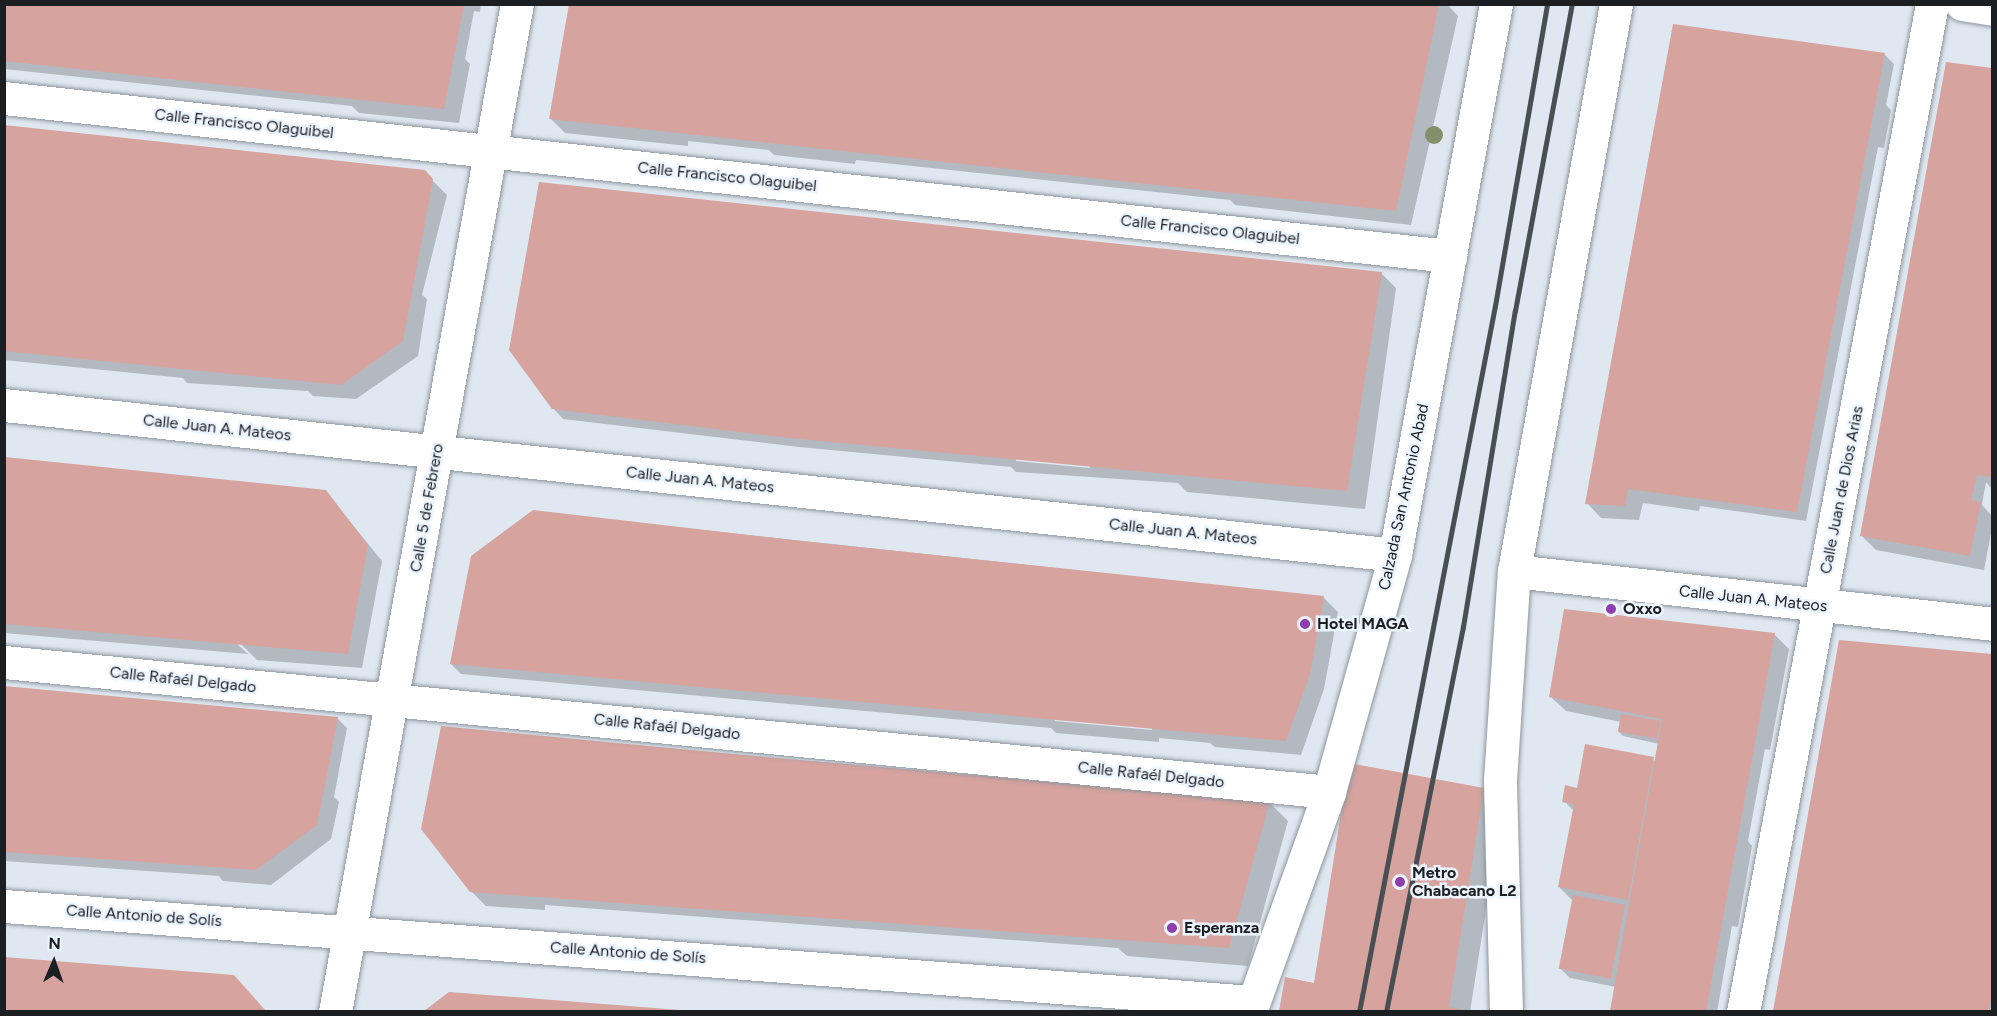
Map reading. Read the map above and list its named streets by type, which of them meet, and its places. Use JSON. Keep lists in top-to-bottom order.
{
  "streets": {
    "main road": [
      "Calle Francisco Olaguibel",
      "Calle Juan A. Mateos",
      "Calle Juan de Dios Arias",
      "Calzada San Antonio Abad",
      "Calle 5 de Febrero",
      "Calle Rafaél Delgado",
      "Calle Antonio de Solís"
    ]
  },
  "crossings": [
    ["Calle Francisco Olaguibel", "Calzada San Antonio Abad"],
    ["Calle Francisco Olaguibel", "Calle 5 de Febrero"],
    ["Calle Juan A. Mateos", "Calle Juan de Dios Arias"],
    ["Calle Juan A. Mateos", "Calzada San Antonio Abad"],
    ["Calle Juan A. Mateos", "Calle 5 de Febrero"],
    ["Calzada San Antonio Abad", "Calle Rafaél Delgado"],
    ["Calzada San Antonio Abad", "Calle Antonio de Solís"],
    ["Calle 5 de Febrero", "Calle Rafaél Delgado"],
    ["Calle 5 de Febrero", "Calle Antonio de Solís"]
  ],
  "places": [
    "Oxxo",
    "Hotel MAGA",
    "Metro Chabacano L2",
    "Esperanza"
  ],
  "north": "top"
}
